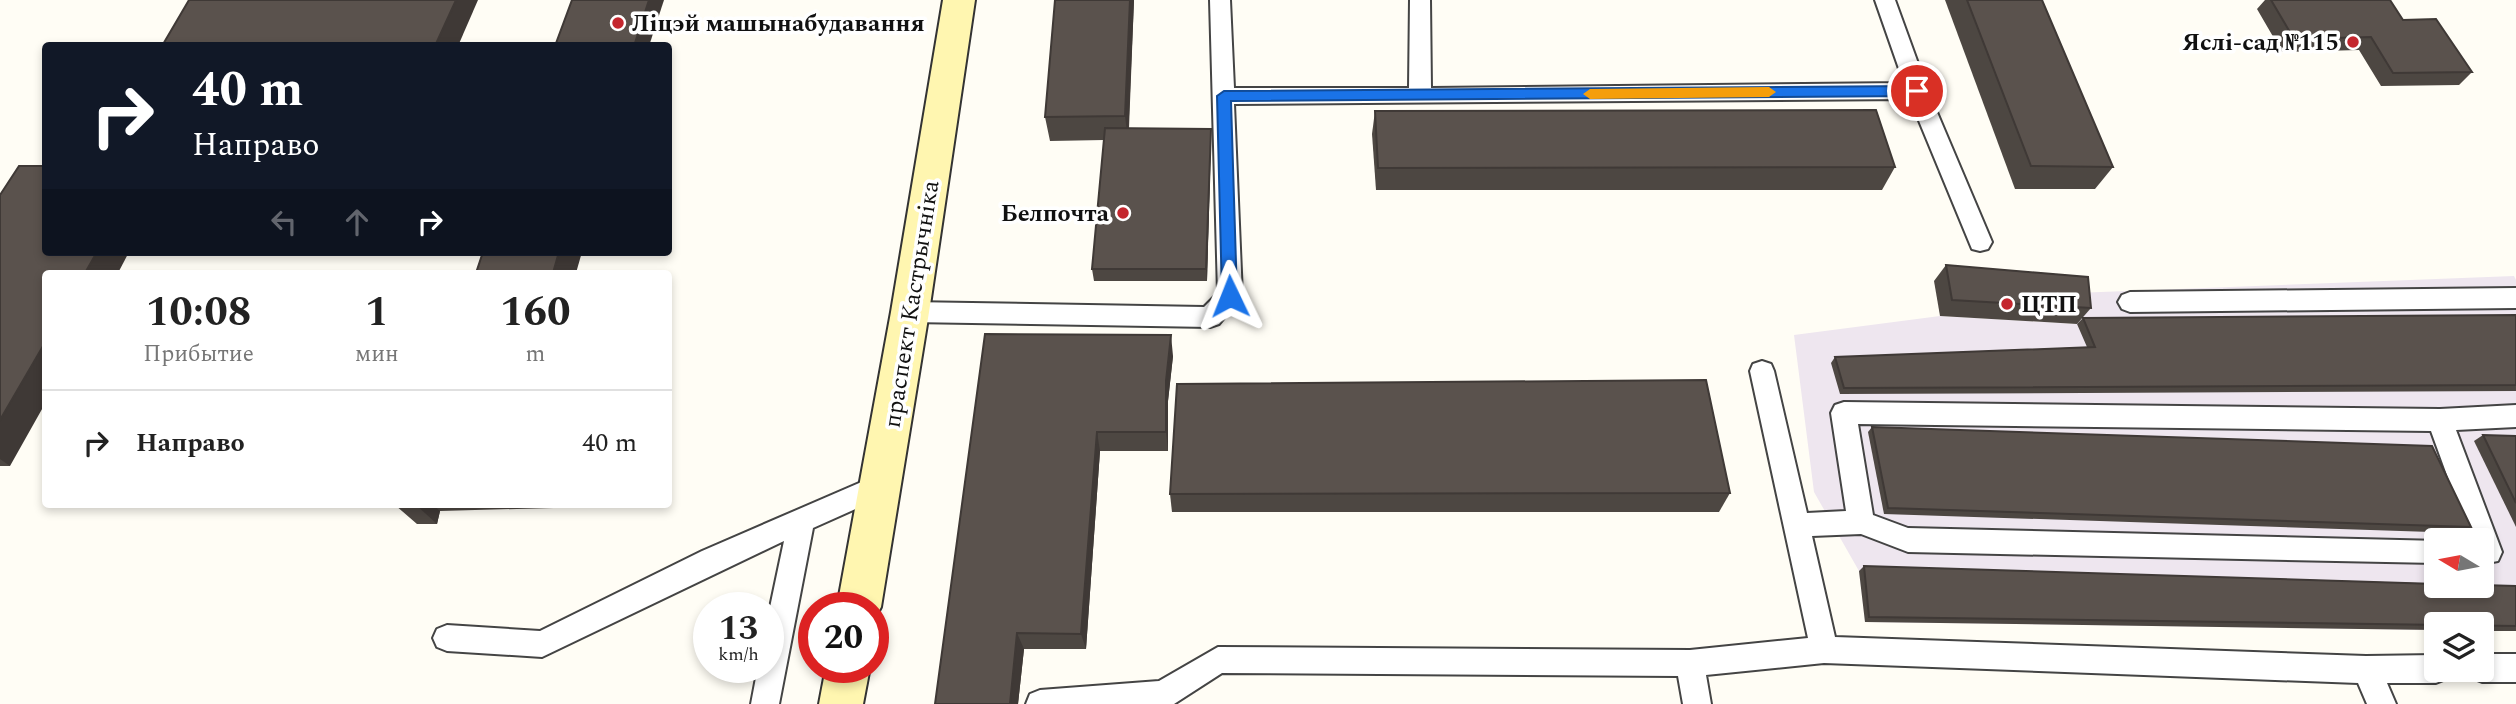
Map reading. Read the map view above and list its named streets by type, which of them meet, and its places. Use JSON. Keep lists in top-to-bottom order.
{
  "streets": {
    "main road": ["праспект Кастрычніка"]
  },
  "places": [
    "Ліцэй машынабудавання",
    "Яслі-сад №115",
    "Белпочта",
    "ЦТП"
  ],
  "north": "left",
  "page": {
    "turn": ["40 m", "Направо"],
    "eta": [
      "10:08",
      "Прибытие",
      "1",
      "мин",
      "160",
      "m"
    ],
    "list": [
      {
        "name": "Направо",
        "value": "40 m"
      }
    ],
    "speed": "13 km/h",
    "limit": "20"
  }
}
